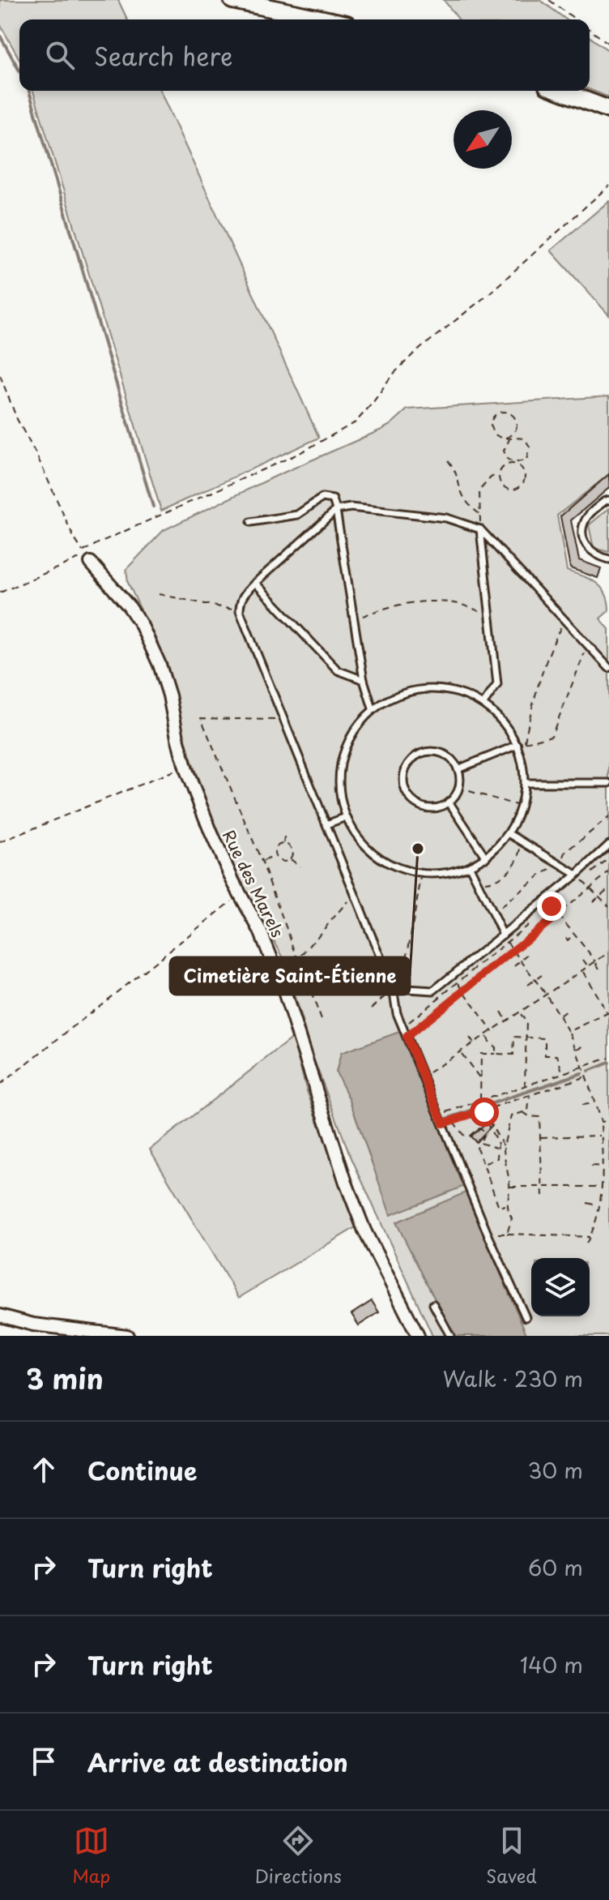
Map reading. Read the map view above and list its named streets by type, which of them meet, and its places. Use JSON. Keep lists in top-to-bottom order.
{
  "streets": {
    "street": ["Rue des Marels"]
  },
  "places": ["Cimetière Saint-Étienne"],
  "north": "bottom left",
  "page": {
    "search": "Search here",
    "heading": ["3 min", "Walk · 230 m"],
    "list": [
      ["Continue", "30 m"],
      ["Turn right", "60 m"],
      ["Turn right", "140 m"],
      "Arrive at destination"
    ],
    "nav": ["Map", "Directions", "Saved"]
  }
}
